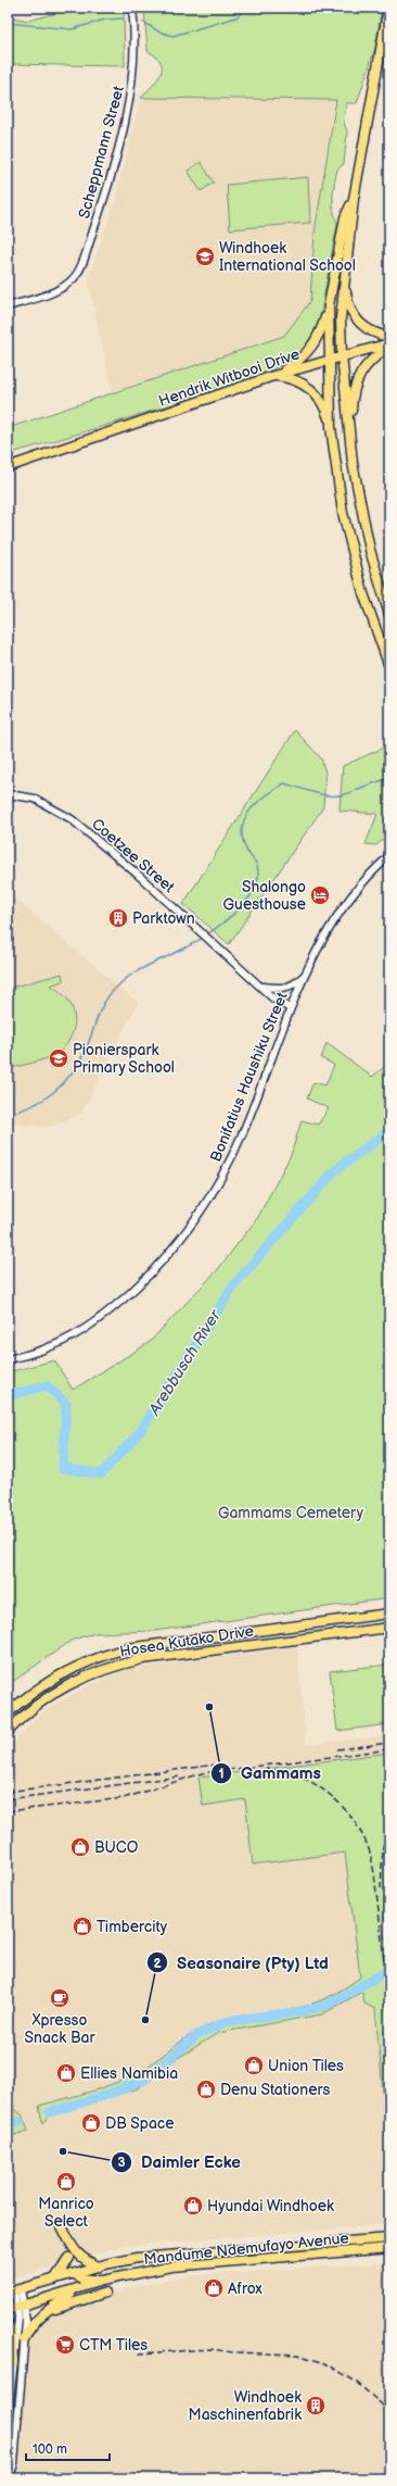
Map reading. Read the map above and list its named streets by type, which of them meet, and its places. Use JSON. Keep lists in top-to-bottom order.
{
  "streets": {
    "main road": ["Hendrik Witbooi Drive", "Hosea Kutako Drive", "Mandume Ndemufayo Avenue"],
    "street": ["Scheppmann Street", "Coetzee Street", "Bonifatius Haushiku Street"]
  },
  "crossings": [
    ["Coetzee Street", "Bonifatius Haushiku Street"]
  ],
  "water": ["Arebbusch River"],
  "parks": ["Gammams Cemetery"],
  "places": {
    "school or university": ["Windhoek International School", "Pionierspark Primary School"],
    "hotel": ["Shalongo Guesthouse"],
    "building": ["Parktown", "Windhoek Maschinenfabrik"],
    "other": ["Gammams", "Seasonaire (Pty) Ltd", "Daimler Ecke"],
    "shop": [
      "BUCO",
      "Timbercity",
      "Union Tiles",
      "Ellies Namibia",
      "Denu Stationers",
      "DB Space",
      "Manrico Select",
      "Hyundai Windhoek",
      "Afrox"
    ],
    "cafe": ["Xpresso Snack Bar"],
    "supermarket": ["CTM Tiles"]
  },
  "scale_bar": "100 m"
}
